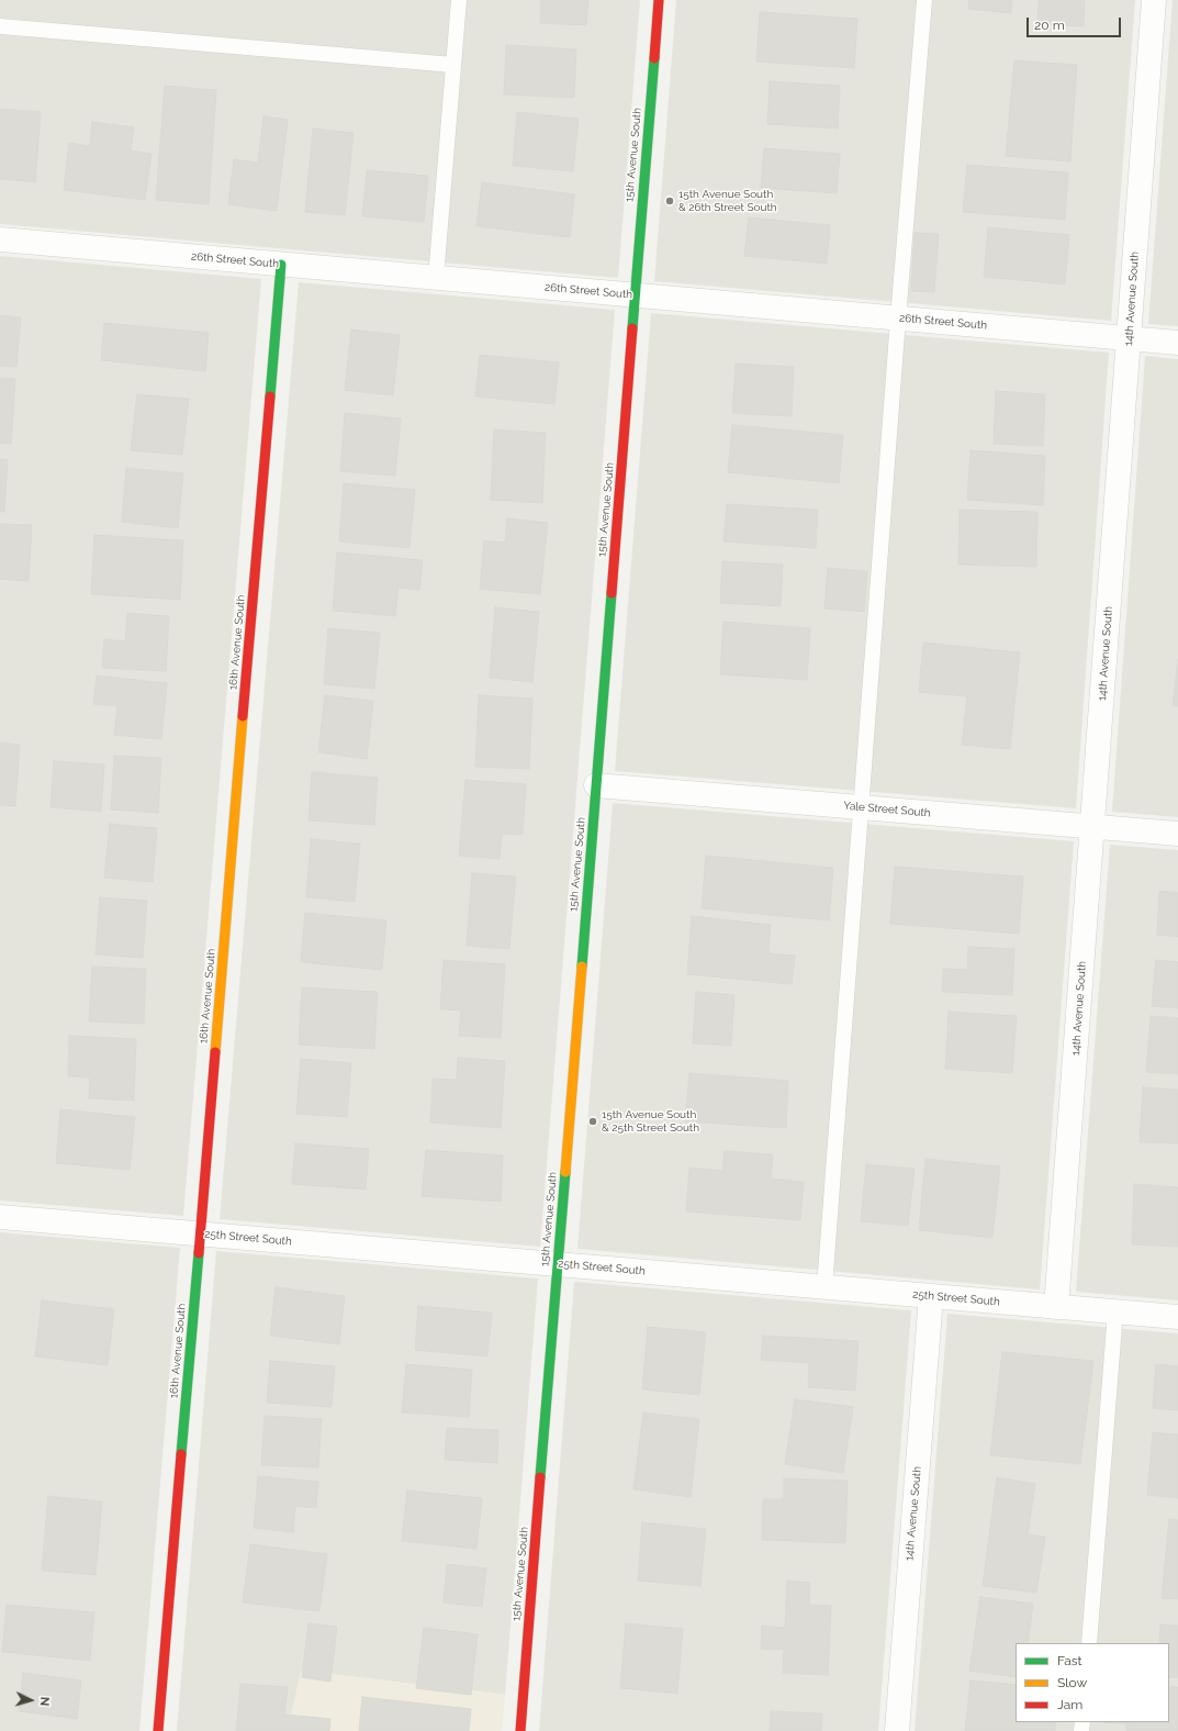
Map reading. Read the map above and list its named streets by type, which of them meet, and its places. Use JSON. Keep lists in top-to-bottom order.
{
  "streets": {
    "street": [
      "15th Avenue South",
      "26th Street South",
      "14th Avenue South",
      "16th Avenue South",
      "Yale Street South",
      "25th Street South"
    ]
  },
  "crossings": [
    ["15th Avenue South", "26th Street South"],
    ["15th Avenue South", "Yale Street South"],
    ["15th Avenue South", "25th Street South"],
    ["26th Street South", "14th Avenue South"],
    ["26th Street South", "16th Avenue South"],
    ["14th Avenue South", "Yale Street South"],
    ["14th Avenue South", "25th Street South"],
    ["16th Avenue South", "25th Street South"]
  ],
  "places": ["15th Avenue South & 26th Street South", "15th Avenue South & 25th Street South"],
  "legend": ["Fast", "Slow", "Jam"],
  "scale_bar": "20 m",
  "north": "right"
}
